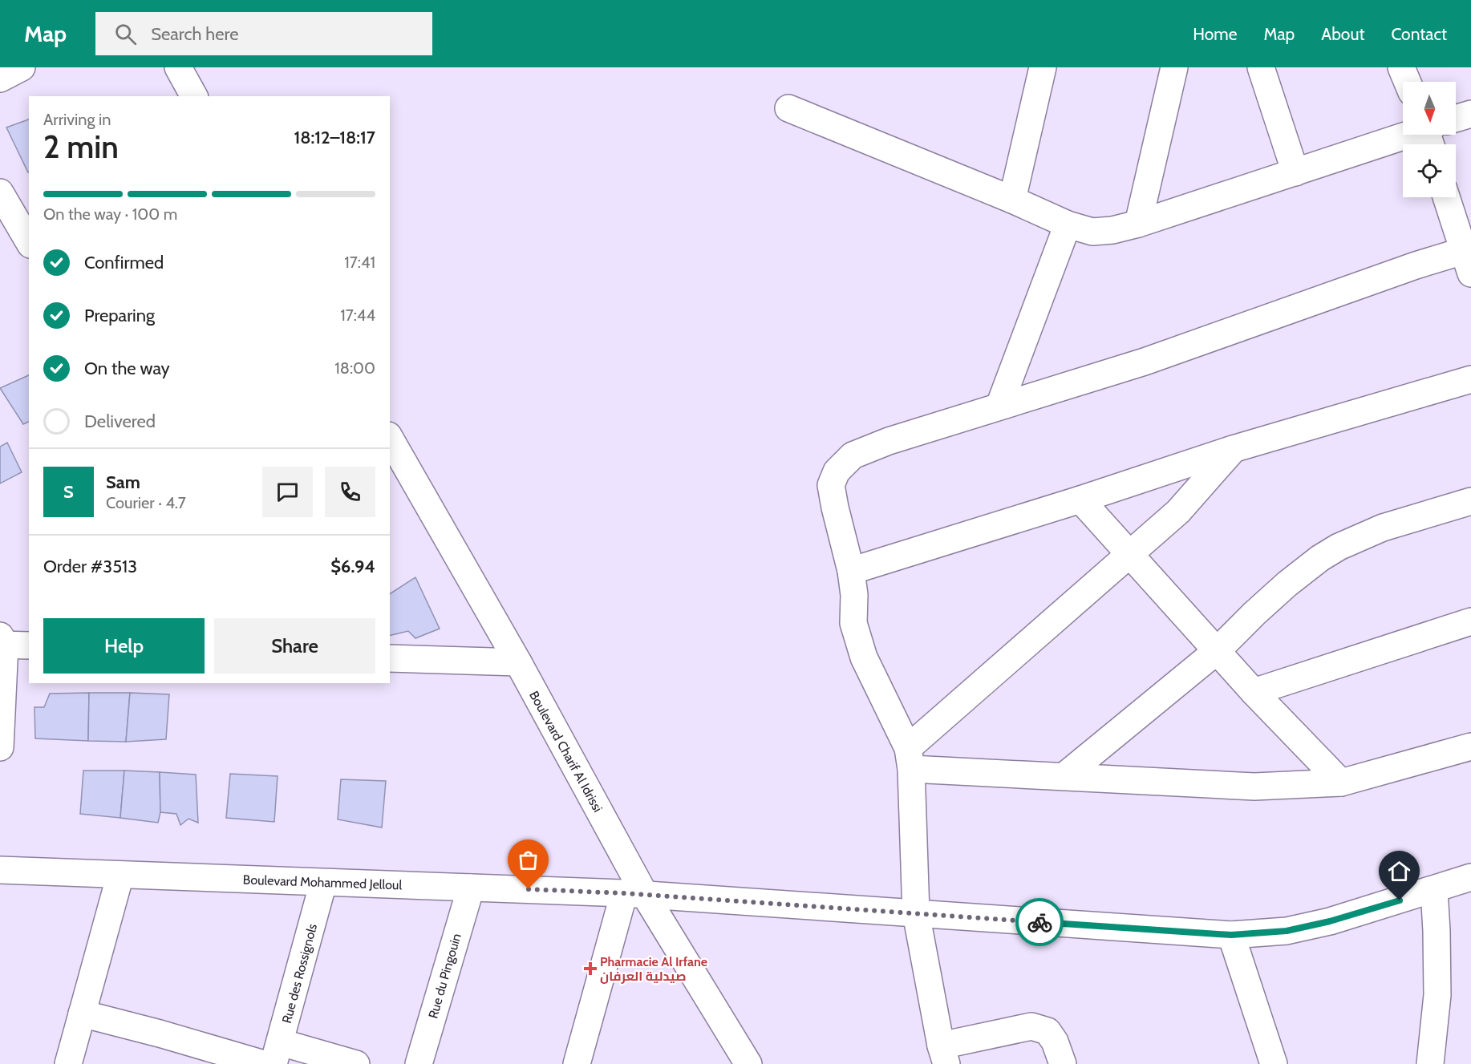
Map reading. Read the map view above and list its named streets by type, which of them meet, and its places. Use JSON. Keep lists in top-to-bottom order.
{
  "streets": {
    "street": [
      "Boulevard Charif Al Idrissi",
      "Boulevard Mohammed Jelloul",
      "Rue des Rossignols",
      "Rue du Pingouin"
    ]
  },
  "crossings": [
    ["Boulevard Charif Al Idrissi", "Boulevard Mohammed Jelloul"],
    ["Boulevard Mohammed Jelloul", "Rue des Rossignols"],
    ["Boulevard Mohammed Jelloul", "Rue du Pingouin"]
  ],
  "places": {
    "health": ["Pharmacie Al Irfane صيدلية العرفان"]
  },
  "north": "bottom",
  "page": {
    "header": "Map",
    "search": "Search here",
    "nav": [
      "Home",
      "Map",
      "About",
      "Contact"
    ],
    "heading": ["2 min", "Arriving in", "18:12–18:17"],
    "panel": [
      "Sam",
      "Courier · 4.7",
      "Order #3513",
      "$6.94"
    ],
    "bar": "On the way · 100 m",
    "list": [
      ["Confirmed", "17:41"],
      ["Preparing", "17:44"],
      ["On the way", "18:00"],
      "Delivered"
    ],
    "round": "S",
    "buttons": ["Help", "Share"]
  }
}
